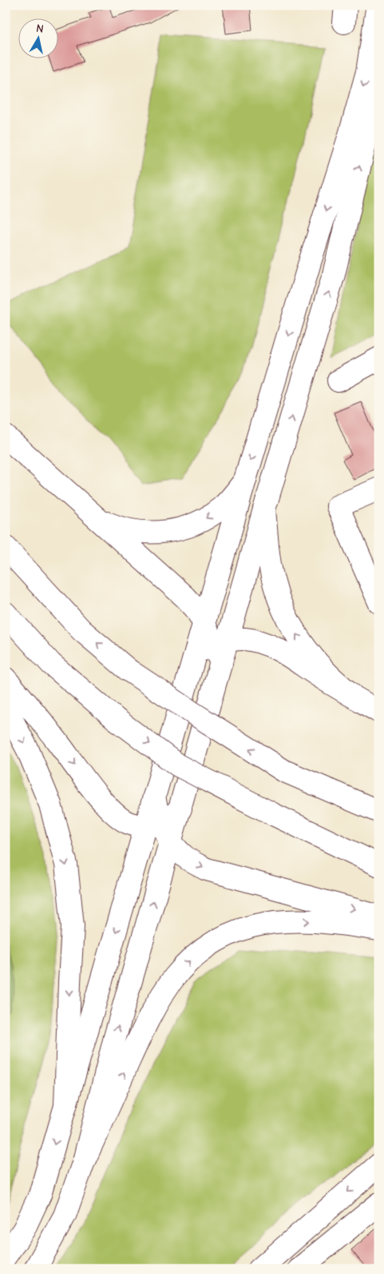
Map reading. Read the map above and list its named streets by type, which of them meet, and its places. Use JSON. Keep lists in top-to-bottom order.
{
  "north": "top"
}
